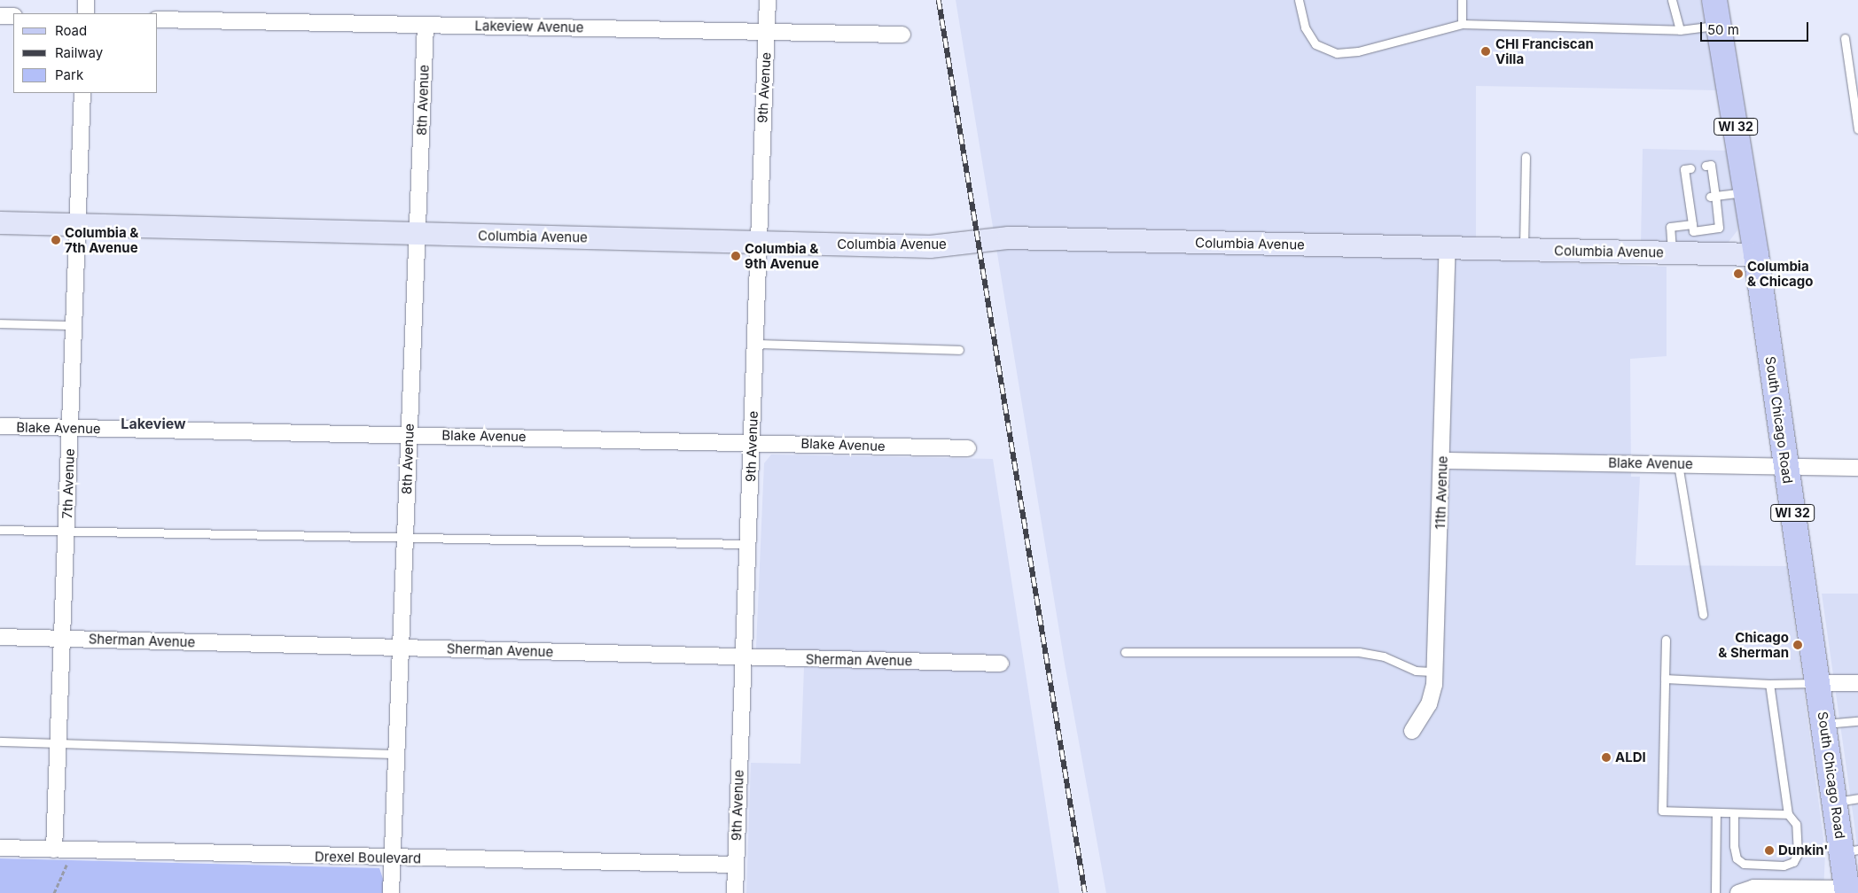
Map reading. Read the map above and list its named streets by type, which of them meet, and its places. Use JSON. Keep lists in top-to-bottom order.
{
  "streets": {
    "main road": ["WI 32", "South Chicago Road"],
    "street": [
      "Lakeview Avenue",
      "9th Avenue",
      "8th Avenue",
      "Columbia Avenue",
      "Blake Avenue",
      "7th Avenue",
      "11th Avenue",
      "Sherman Avenue",
      "Drexel Boulevard"
    ]
  },
  "crossings": [
    ["Lakeview Avenue", "9th Avenue"],
    ["Lakeview Avenue", "8th Avenue"],
    ["9th Avenue", "Columbia Avenue"],
    ["9th Avenue", "Blake Avenue"],
    ["9th Avenue", "Sherman Avenue"],
    ["9th Avenue", "Drexel Boulevard"],
    ["8th Avenue", "Columbia Avenue"],
    ["8th Avenue", "Blake Avenue"],
    ["8th Avenue", "Sherman Avenue"],
    ["8th Avenue", "Drexel Boulevard"],
    ["Columbia Avenue", "South Chicago Road"],
    ["Columbia Avenue", "7th Avenue"],
    ["Columbia Avenue", "11th Avenue"],
    ["South Chicago Road", "Blake Avenue"],
    ["Blake Avenue", "7th Avenue"],
    ["Blake Avenue", "11th Avenue"],
    ["7th Avenue", "Sherman Avenue"],
    ["7th Avenue", "Drexel Boulevard"]
  ],
  "districts": ["Lakeview"],
  "places": [
    "CHI Franciscan Villa",
    "Columbia & 7th Avenue",
    "Columbia & 9th Avenue",
    "Columbia & Chicago",
    "Chicago & Sherman",
    "ALDI",
    "Dunkin'"
  ],
  "legend": ["Road", "Railway", "Park"],
  "scale_bar": "50 m"
}
